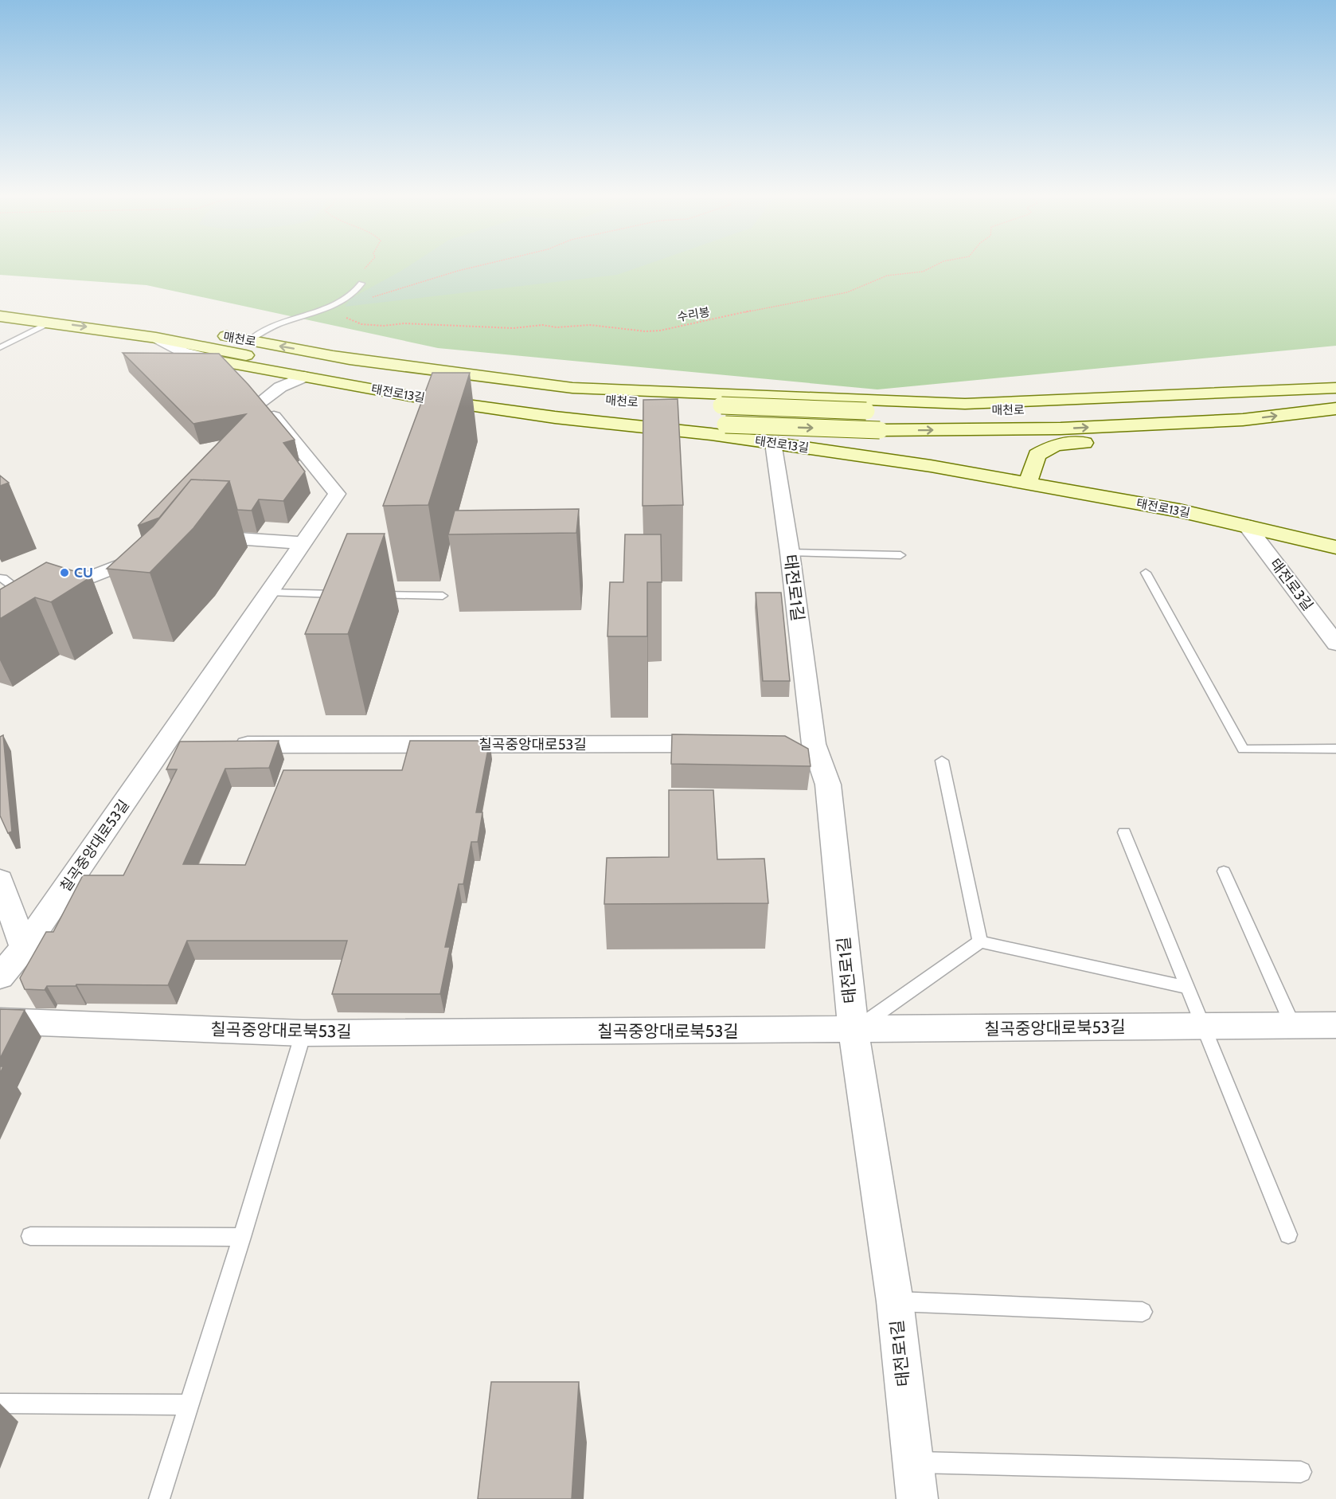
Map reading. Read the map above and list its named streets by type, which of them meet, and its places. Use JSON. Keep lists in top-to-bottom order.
{
  "streets": {
    "main road": ["매천로", "태전로13길"],
    "street": [
      "태전로3길",
      "태전로1길",
      "칠곡중앙대로53길",
      "칠곡중앙대로북53길"
    ],
    "path": ["수리봉"]
  },
  "crossings": [
    ["태전로13길", "태전로3길"],
    ["태전로13길", "태전로1길"],
    ["태전로13길", "칠곡중앙대로53길"],
    ["태전로1길", "칠곡중앙대로북53길"]
  ],
  "places": ["CU"]
}
